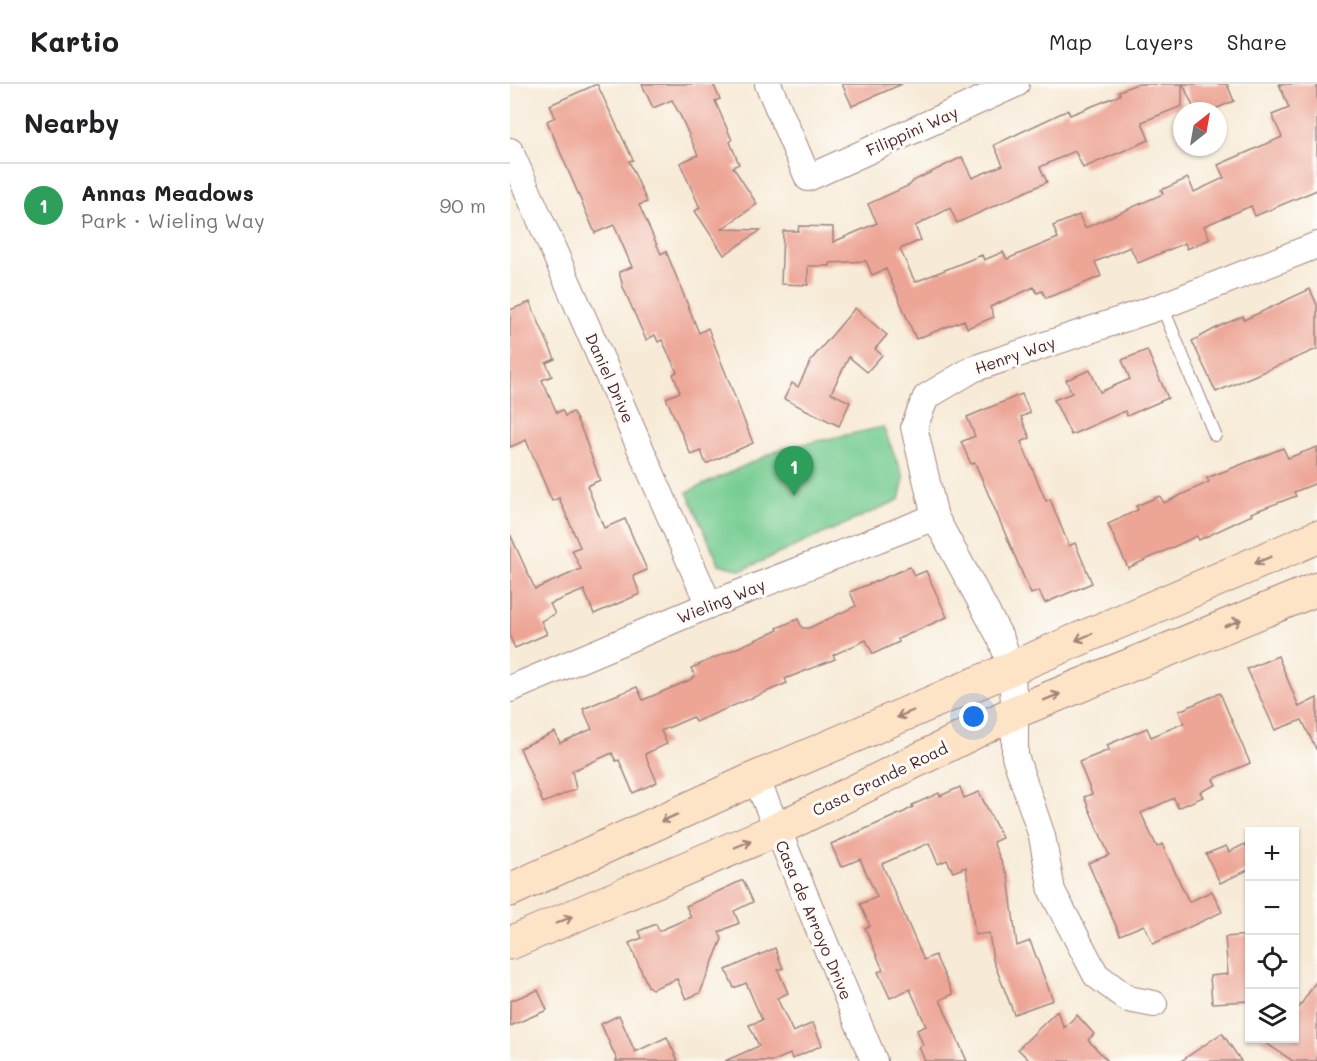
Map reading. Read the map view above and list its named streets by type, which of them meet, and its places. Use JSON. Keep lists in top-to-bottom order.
{
  "streets": {
    "main road": ["Casa Grande Road"],
    "street": [
      "Filippini Way",
      "Henry Way",
      "Daniel Drive",
      "Wieling Way",
      "Casa de Arroyo Drive"
    ]
  },
  "crossings": [
    ["Henry Way", "Wieling Way"],
    ["Henry Way", "Casa Grande Road"],
    ["Daniel Drive", "Wieling Way"],
    ["Casa Grande Road", "Casa de Arroyo Drive"]
  ],
  "north": "top right",
  "page": {
    "header": "Kartio",
    "nav": ["Map", "Layers", "Share"],
    "heading": "Nearby",
    "list": [
      {
        "mark": "1",
        "name": "Annas Meadows",
        "note": "Park · Wieling Way",
        "value": "90 m"
      }
    ],
    "pins": "1",
    "map_buttons": ["+", "−"]
  }
}
